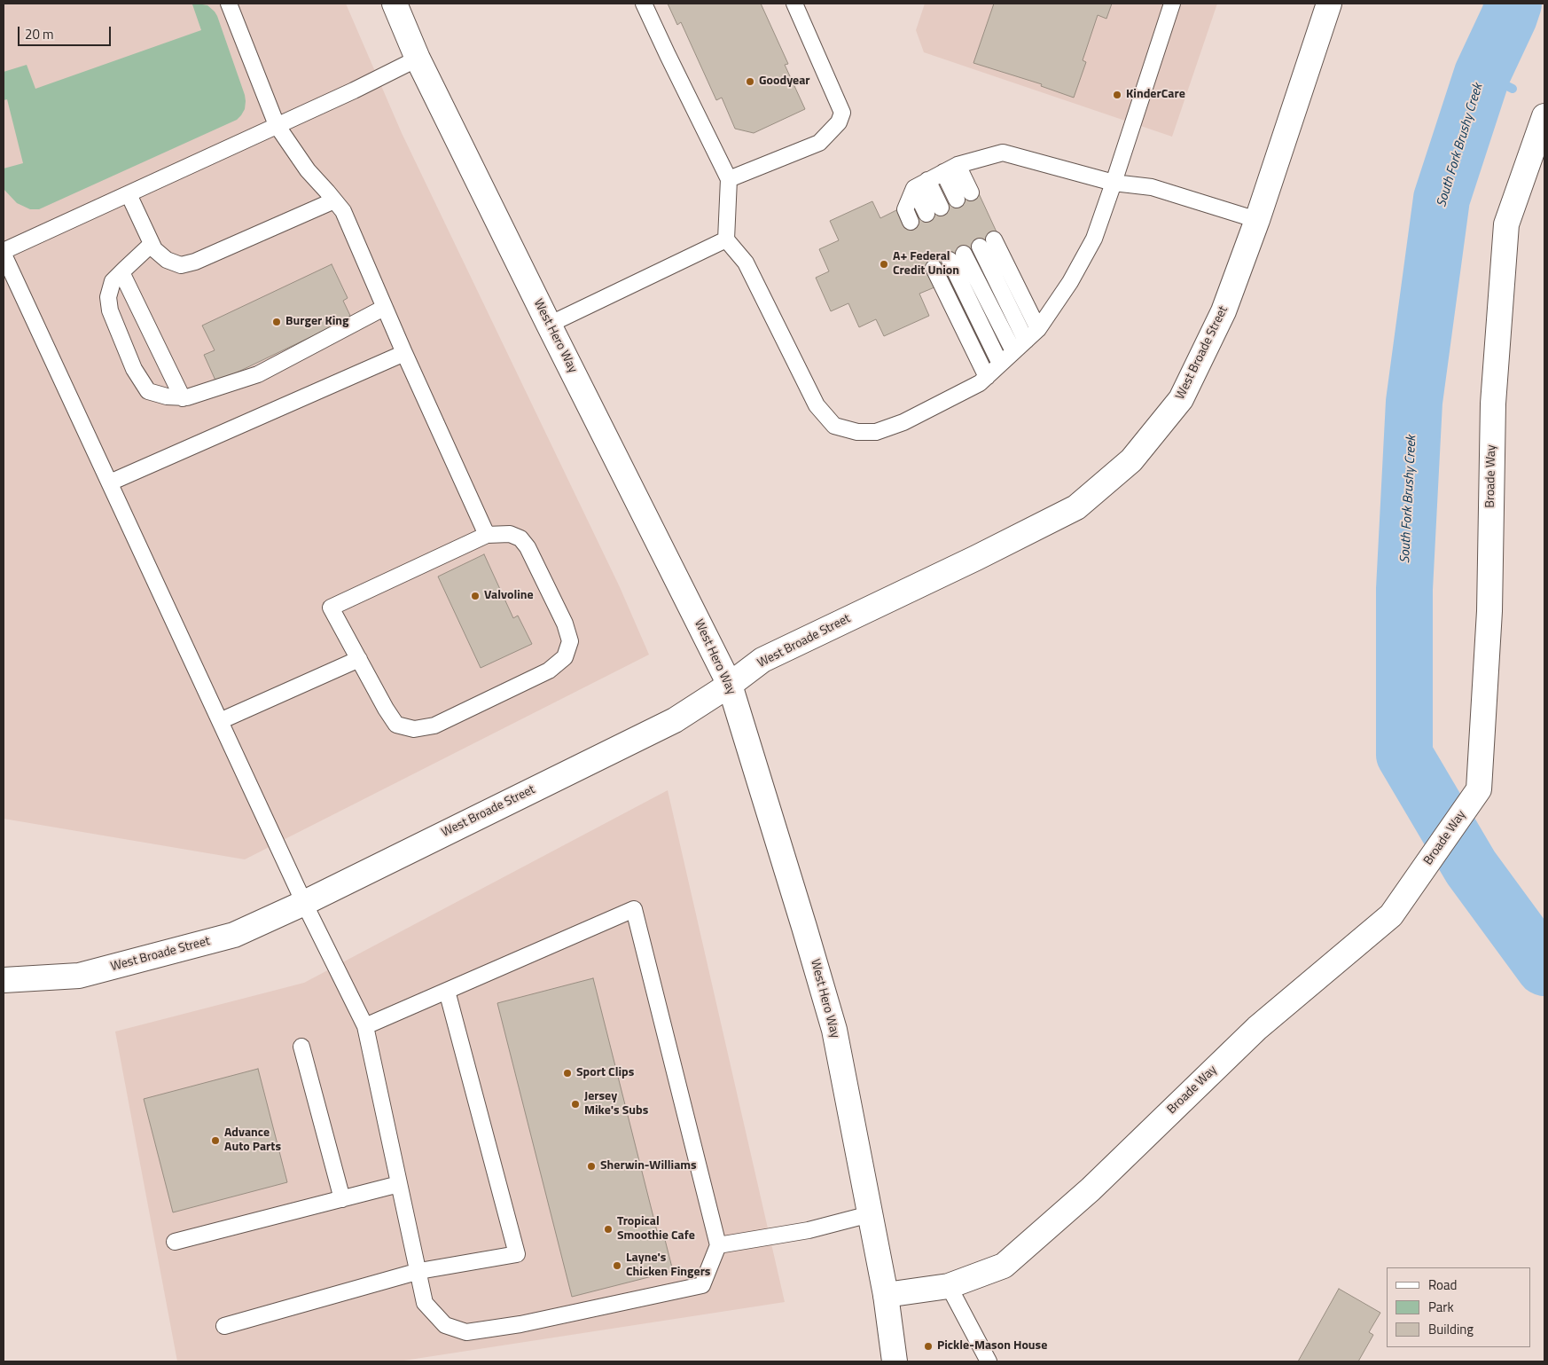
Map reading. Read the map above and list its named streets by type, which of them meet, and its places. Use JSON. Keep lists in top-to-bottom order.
{
  "streets": {
    "street": ["West Hero Way", "West Broade Street", "Broade Way"]
  },
  "crossings": [
    ["West Hero Way", "West Broade Street"],
    ["West Hero Way", "Broade Way"]
  ],
  "water": ["South Fork Brushy Creek"],
  "places": [
    "Goodyear",
    "KinderCare",
    "A+ Federal Credit Union",
    "Burger King",
    "Valvoline",
    "Sport Clips",
    "Jersey Mike's Subs",
    "Advance Auto Parts",
    "Sherwin-Williams",
    "Tropical Smoothie Cafe",
    "Layne's Chicken Fingers",
    "Pickle-Mason House"
  ],
  "legend": ["Road", "Park", "Building"],
  "scale_bar": "20 m"
}
